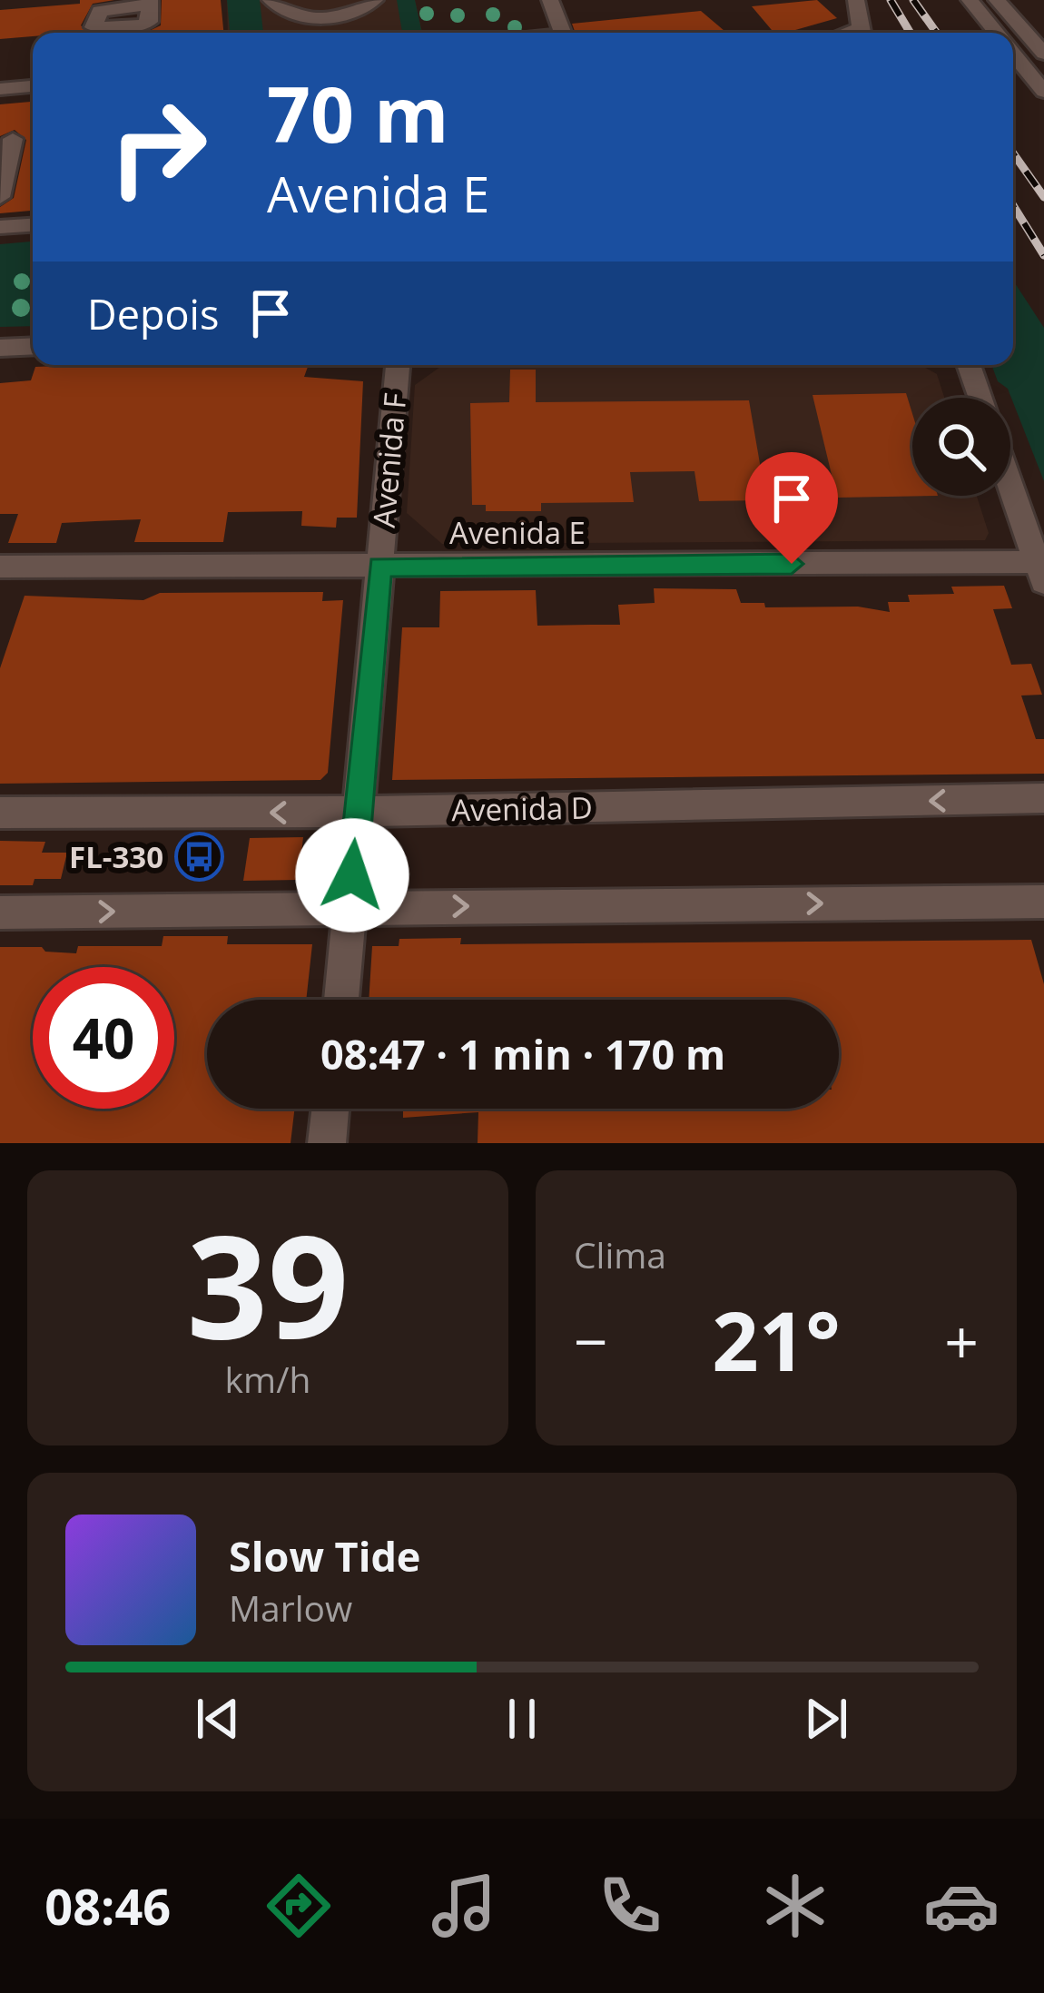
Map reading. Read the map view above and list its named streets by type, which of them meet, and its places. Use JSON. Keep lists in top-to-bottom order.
{
  "streets": {
    "street": ["Avenida F", "Avenida E", "Avenida D"]
  },
  "crossings": [
    ["Avenida F", "Avenida E"],
    ["Avenida F", "Avenida D"]
  ],
  "places": {
    "bus stop": ["FL-330"]
  },
  "page": {
    "turn": ["70 m", "Avenida E"],
    "then": "Depois",
    "limit": "40",
    "trip": "08:47 · 1 min · 170 m",
    "tile": [
      ["39", "km/h"],
      "Clima"
    ],
    "heat": ["−", "21°", "+"],
    "song": ["Slow Tide", "Marlow"],
    "tabs": "08:46"
  }
}
